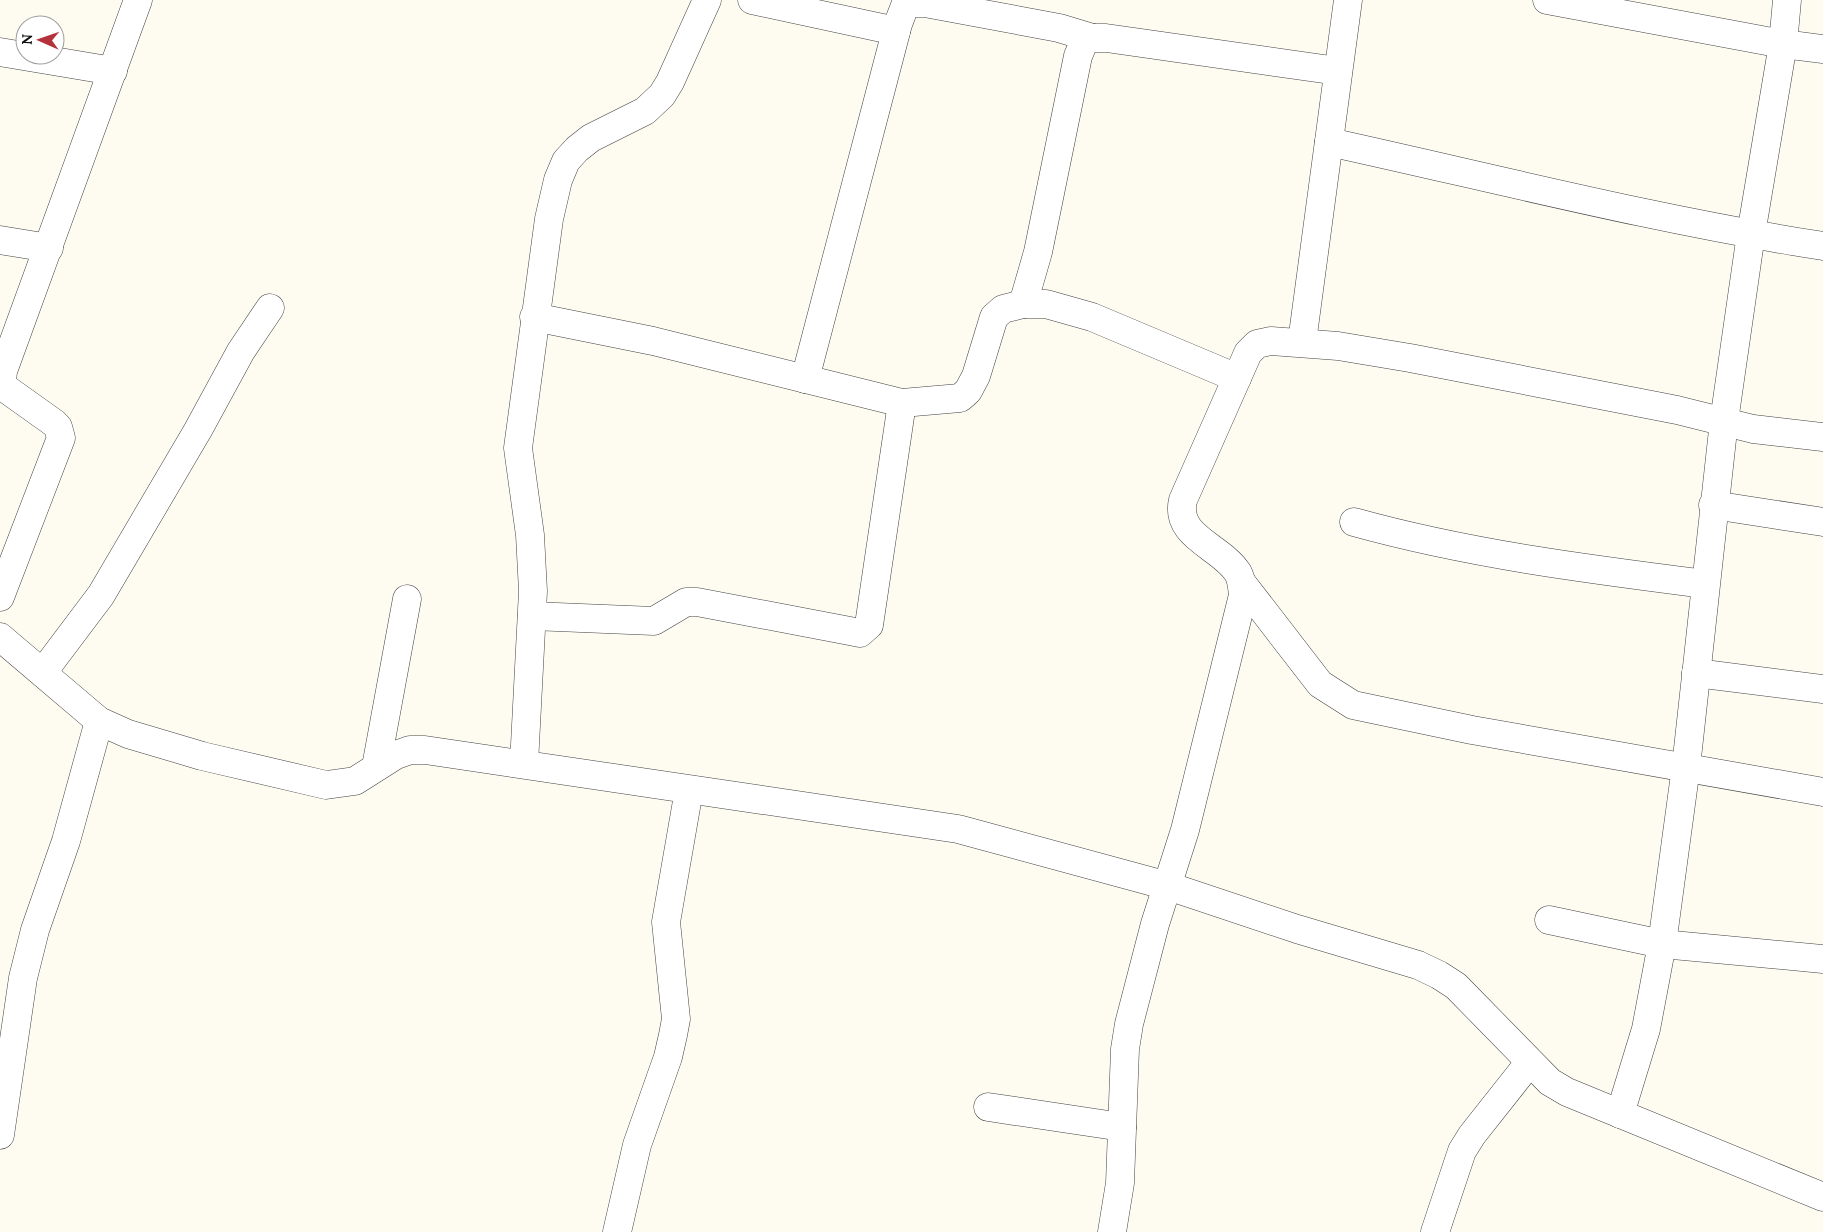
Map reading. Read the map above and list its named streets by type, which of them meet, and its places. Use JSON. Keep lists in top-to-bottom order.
{
  "north": "left"
}
